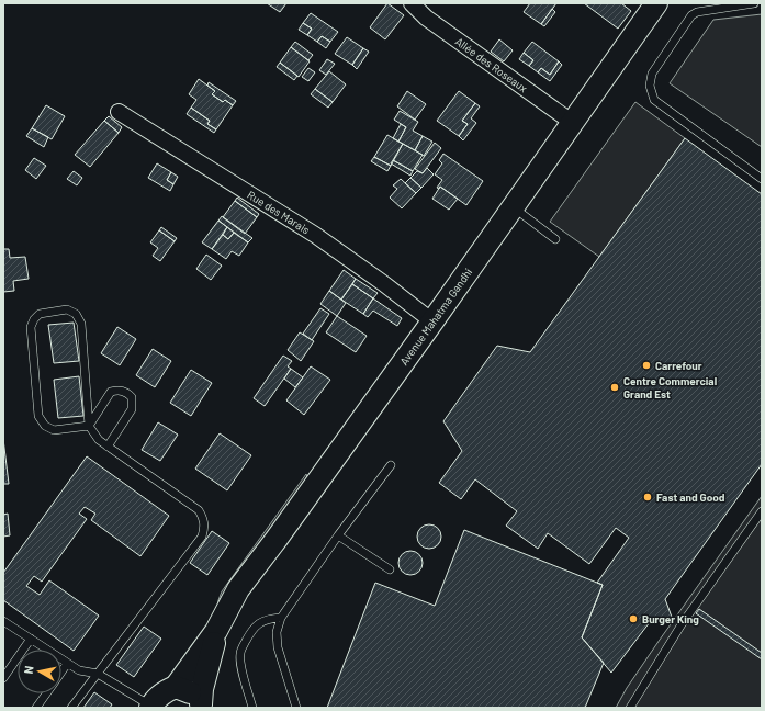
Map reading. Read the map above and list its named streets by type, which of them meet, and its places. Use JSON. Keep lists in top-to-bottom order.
{
  "streets": {
    "main road": ["Avenue Mahatma Gandhi"],
    "street": ["Allée des Roseaux", "Rue des Marais"]
  },
  "crossings": [
    ["Allée des Roseaux", "Avenue Mahatma Gandhi"],
    ["Rue des Marais", "Avenue Mahatma Gandhi"]
  ],
  "places": [
    "Carrefour",
    "Centre Commercial Grand Est",
    "Fast and Good",
    "Burger King"
  ],
  "north": "left"
}
